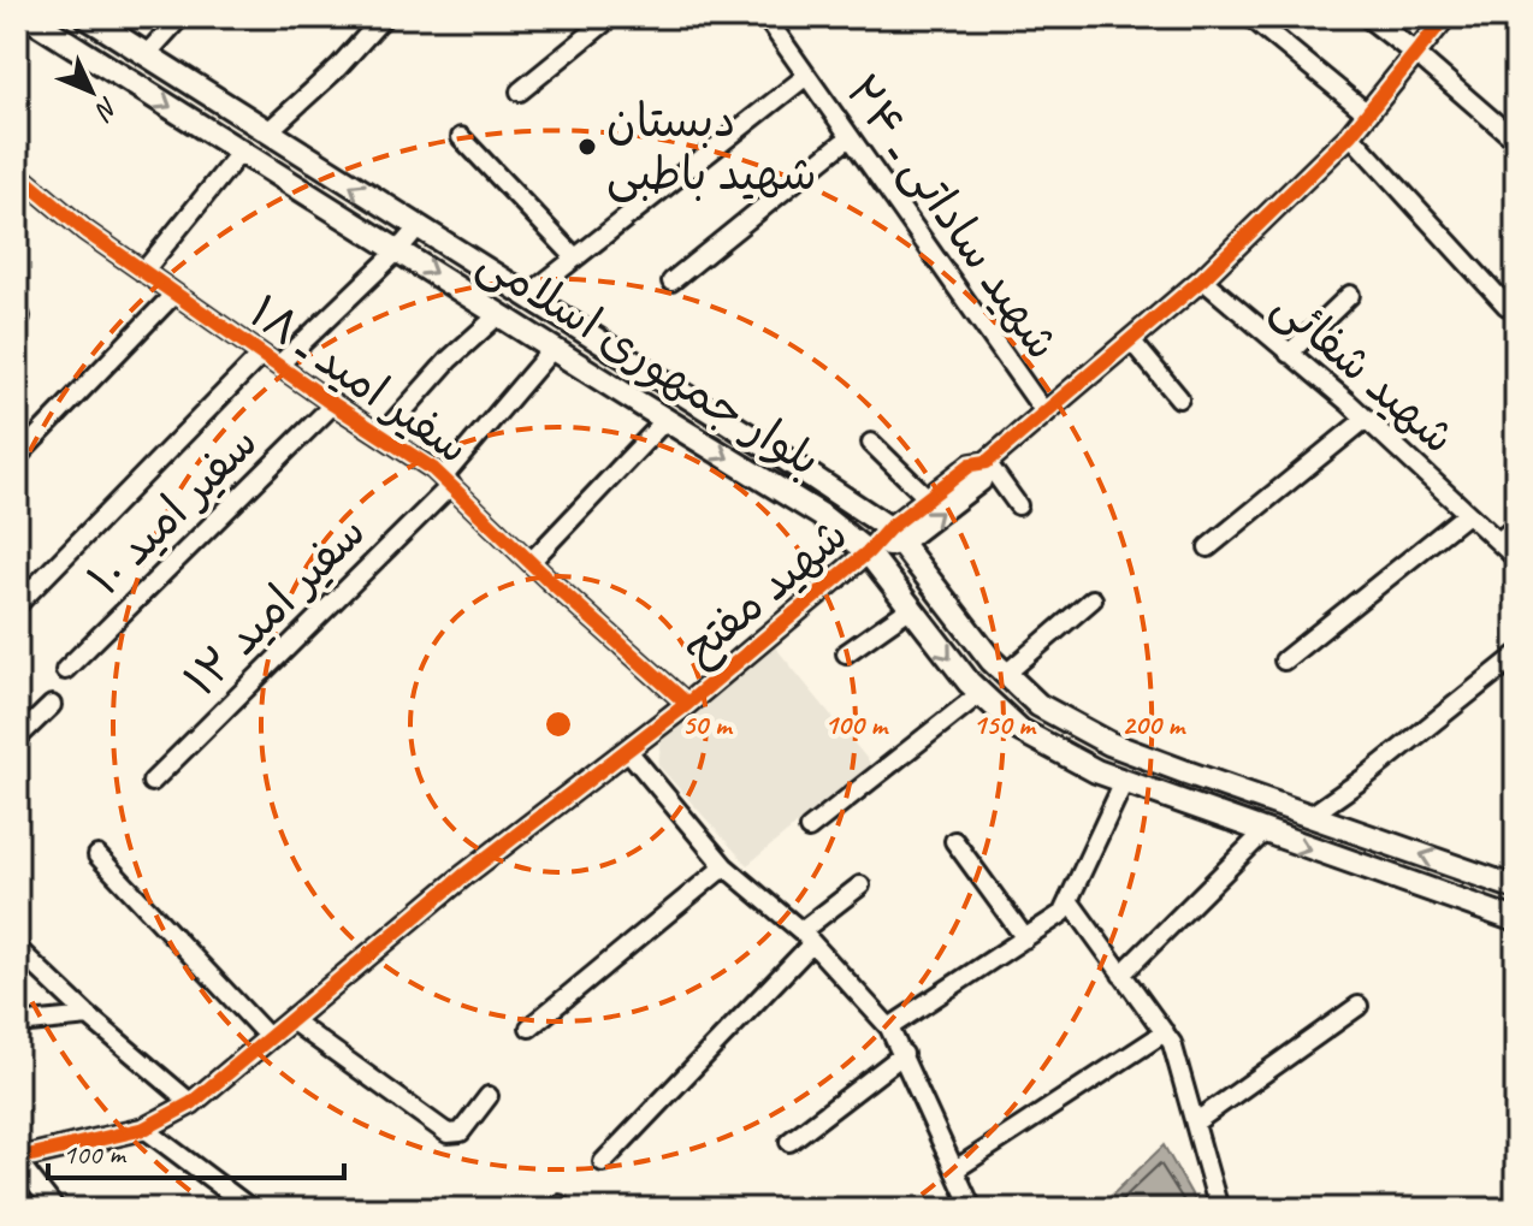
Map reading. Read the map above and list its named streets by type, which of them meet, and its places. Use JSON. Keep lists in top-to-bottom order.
{
  "streets": {
    "main road": ["بلوار جمهوری اسلامی"],
    "street": [
      "شهید ساداتی ـ ۲۴",
      "شهید شفائی",
      "سفیر امید ـ ۱۸",
      "سفیر امید ۱۰",
      "شهید مفتح",
      "سفیر امید ۱۲"
    ]
  },
  "crossings": [
    ["شهید ساداتی ـ ۲۴", "شهید مفتح"],
    ["بلوار جمهوری اسلامی", "شهید مفتح"],
    ["بلوار جمهوری اسلامی", "سفیر امید ۱۲"],
    ["شهید شفائی", "شهید مفتح"],
    ["سفیر امید ـ ۱۸", "سفیر امید ۱۰"],
    ["سفیر امید ـ ۱۸", "شهید مفتح"],
    ["سفیر امید ـ ۱۸", "سفیر امید ۱۲"]
  ],
  "places": ["دبستان شهید باطبی"],
  "scale_bar": "100 m",
  "north": "bottom right",
  "rings": [
    "50 m",
    "100 m",
    "150 m",
    "200 m"
  ]
}
